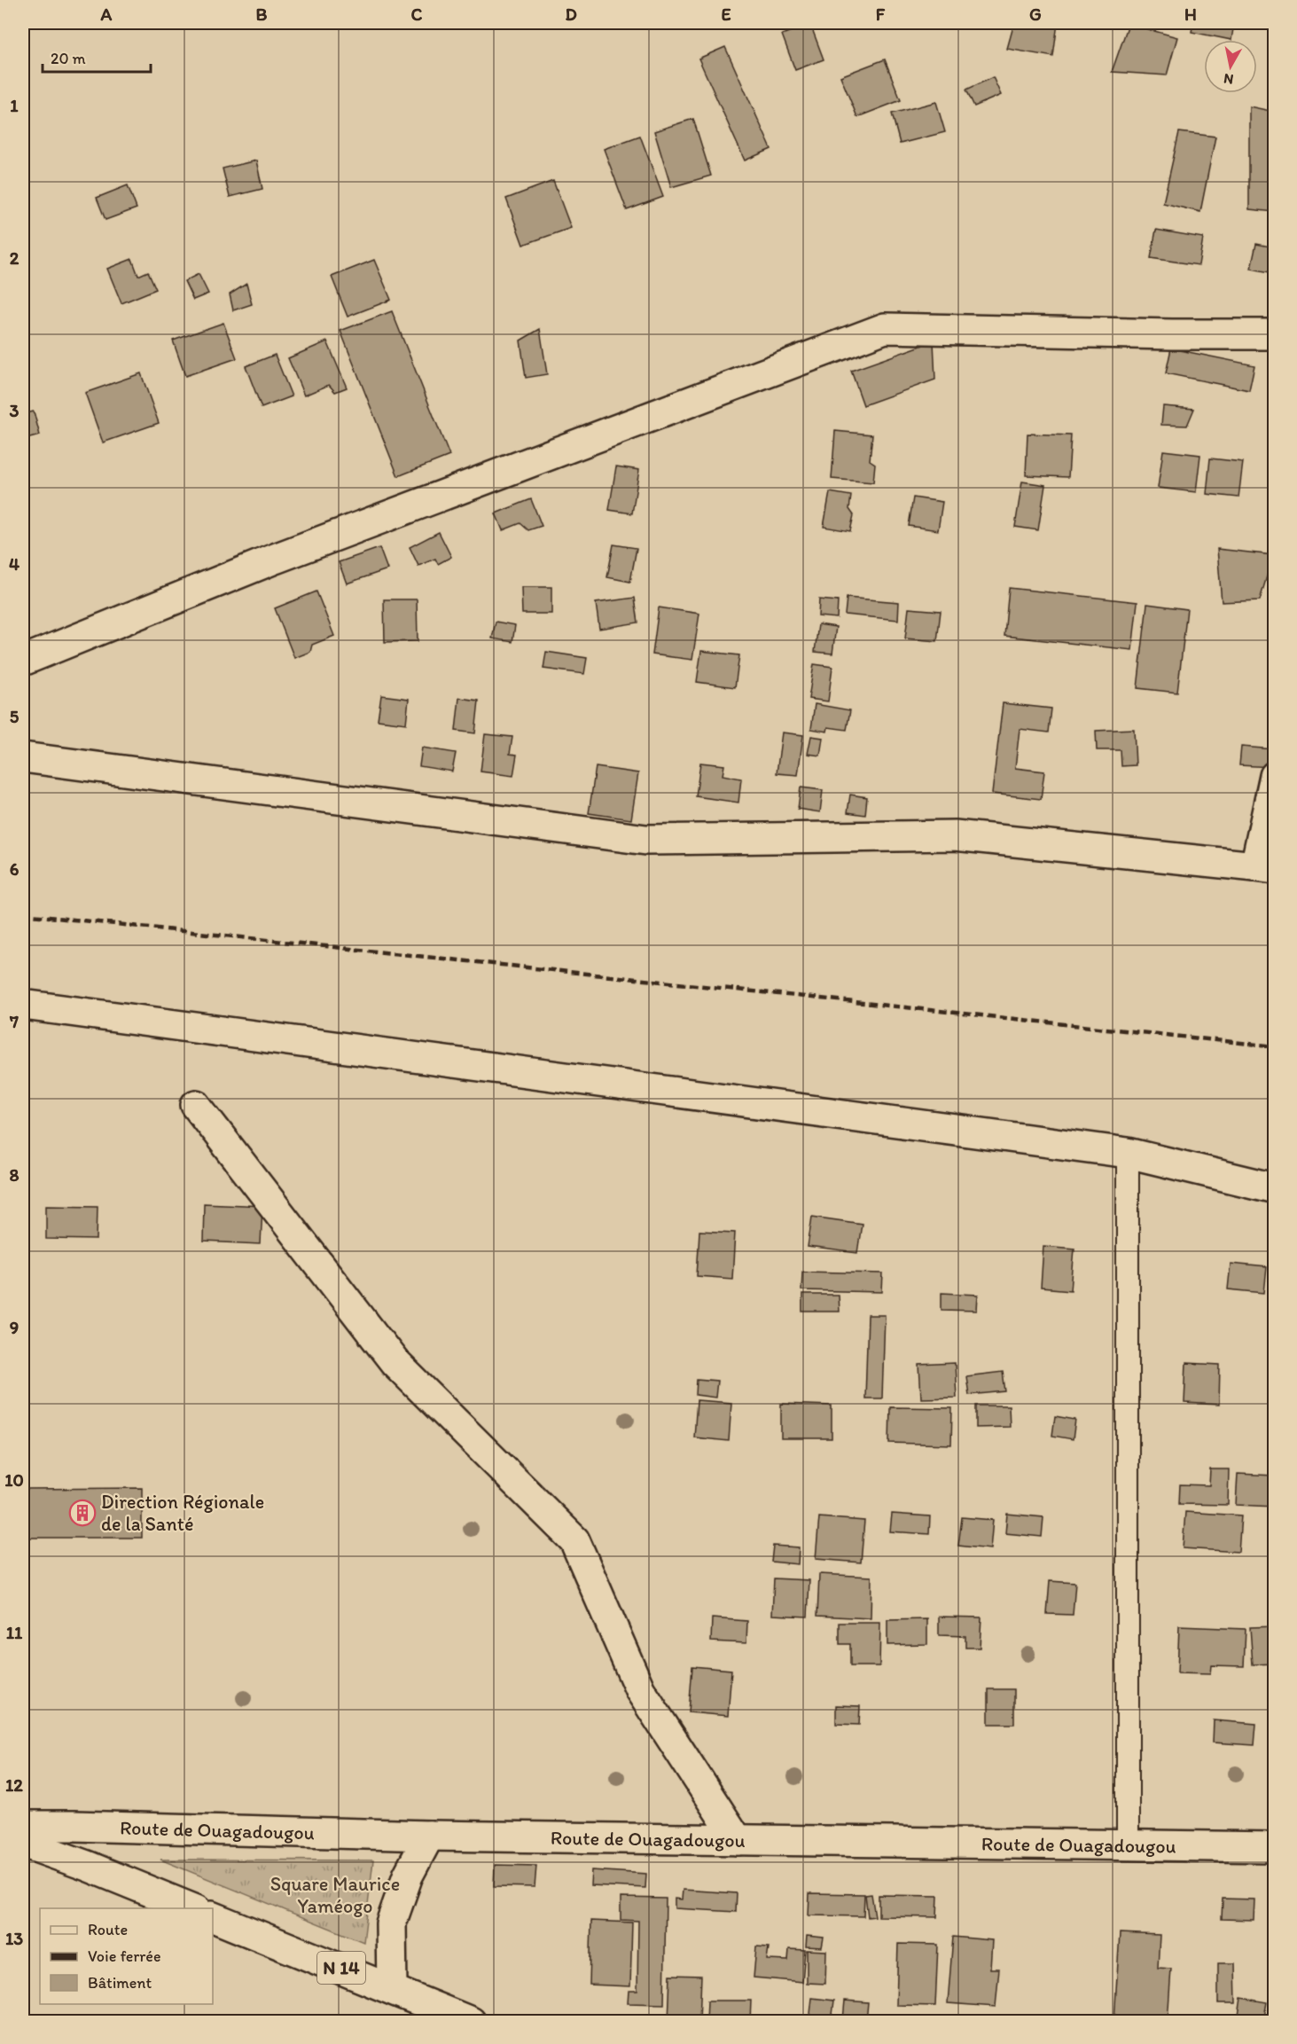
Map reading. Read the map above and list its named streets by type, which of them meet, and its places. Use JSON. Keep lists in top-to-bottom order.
{
  "streets": {
    "street": ["Route de Ouagadougou", "N 14"]
  },
  "parks": ["Square Maurice Yaméogo"],
  "places": {
    "building": ["Direction Régionale de la Santé"]
  },
  "legend": ["Route", "Voie ferrée", "Bâtiment"],
  "scale_bar": "20 m",
  "north": "bottom",
  "grid": {
    "columns": [
      "A",
      "B",
      "C",
      "D",
      "E",
      "F",
      "G",
      "H"
    ],
    "rows": [
      "1",
      "2",
      "3",
      "4",
      "5",
      "6",
      "7",
      "8",
      "9",
      "10",
      "11",
      "12",
      "13"
    ]
  }
}
